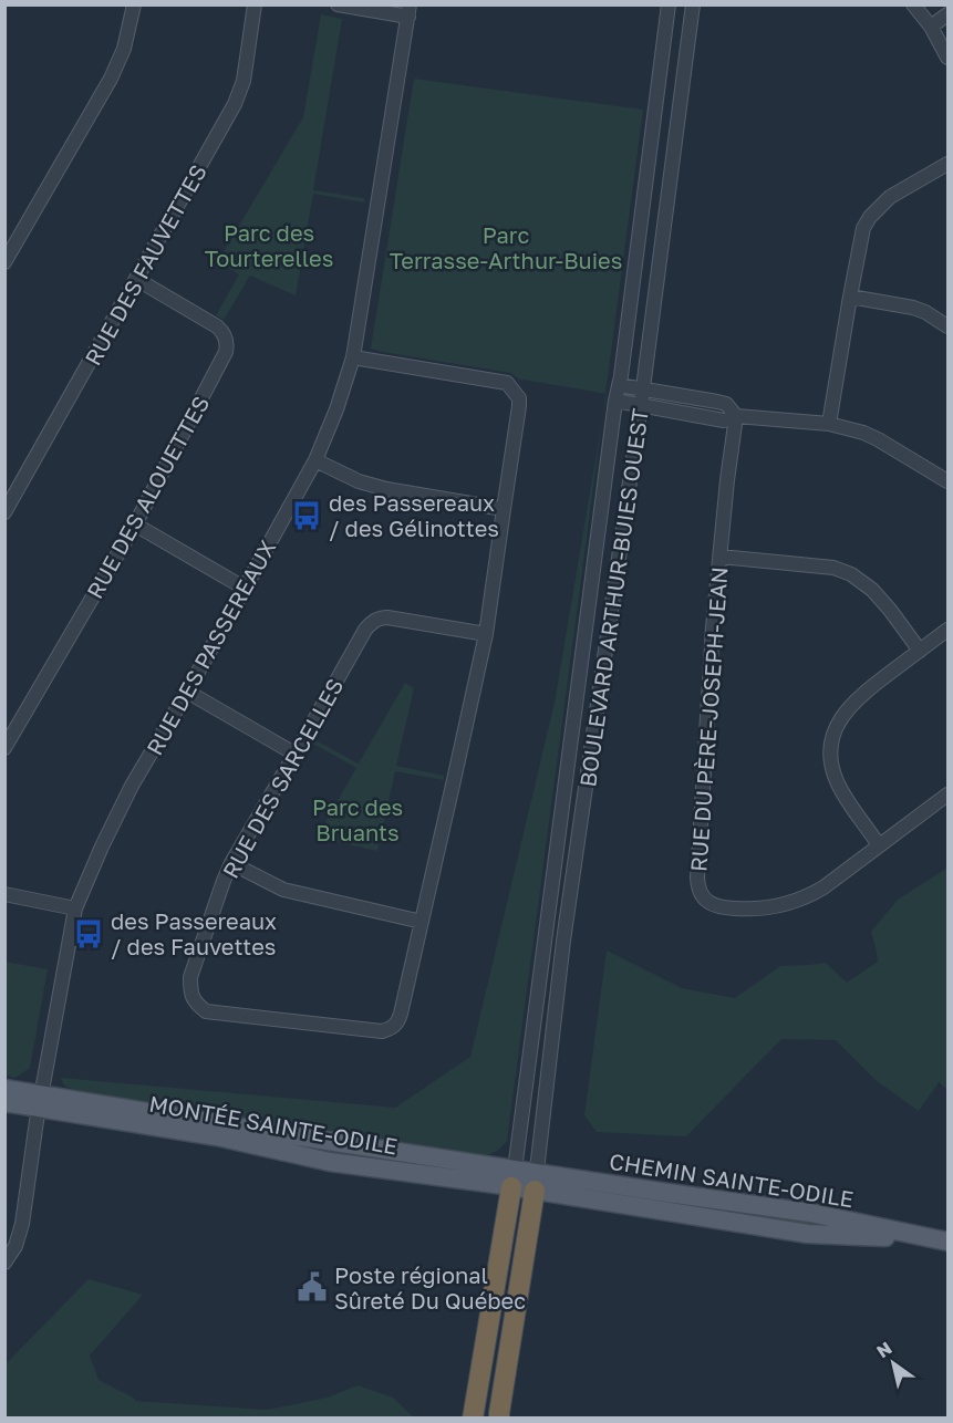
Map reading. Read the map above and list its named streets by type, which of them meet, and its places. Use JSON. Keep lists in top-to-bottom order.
{
  "streets": {
    "main road": ["MONTÉE SAINTE-ODILE", "CHEMIN SAINTE-ODILE"],
    "street": [
      "RUE DES FAUVETTES",
      "RUE DES ALOUETTES",
      "BOULEVARD ARTHUR-BUIES OUEST",
      "RUE DES PASSEREAUX",
      "RUE DU PÈRE-JOSEPH-JEAN",
      "RUE DES SARCELLES"
    ]
  },
  "crossings": [
    ["RUE DES FAUVETTES", "RUE DES ALOUETTES"],
    ["BOULEVARD ARTHUR-BUIES OUEST", "MONTÉE SAINTE-ODILE"],
    ["BOULEVARD ARTHUR-BUIES OUEST", "CHEMIN SAINTE-ODILE"],
    ["RUE DES PASSEREAUX", "RUE DES SARCELLES"],
    ["RUE DES PASSEREAUX", "MONTÉE SAINTE-ODILE"],
    ["MONTÉE SAINTE-ODILE", "CHEMIN SAINTE-ODILE"]
  ],
  "parks": ["Parc des Tourterelles", "Parc Terrasse-Arthur-Buies", "Parc des Bruants"],
  "places": {
    "bus stop": ["des Passereaux / des Gélinottes", "des Passereaux / des Fauvettes"],
    "public building": ["Poste régional Sûreté Du Québec"]
  },
  "north": "top left"
}
